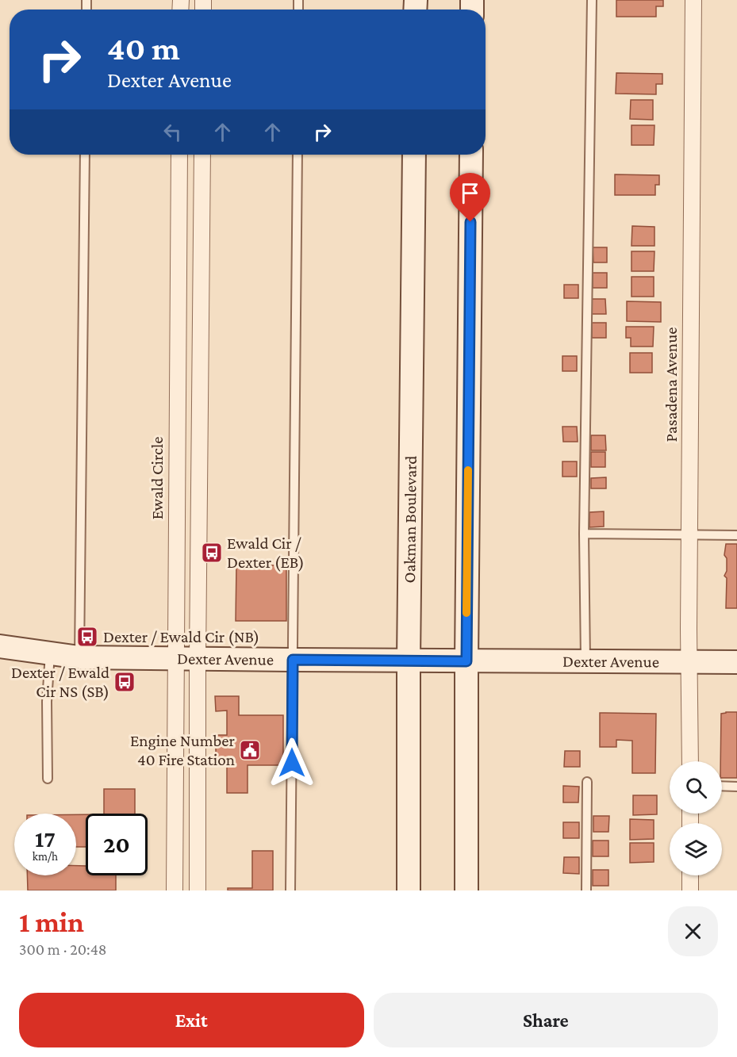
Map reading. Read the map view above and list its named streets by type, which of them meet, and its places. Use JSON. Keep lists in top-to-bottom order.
{
  "streets": {
    "street": [
      "Pasadena Avenue",
      "Ewald Circle",
      "Oakman Boulevard",
      "Dexter Avenue"
    ]
  },
  "crossings": [
    ["Pasadena Avenue", "Dexter Avenue"],
    ["Ewald Circle", "Dexter Avenue"],
    ["Oakman Boulevard", "Dexter Avenue"]
  ],
  "places": {
    "bus stop": ["Ewald Cir / Dexter (EB)", "Dexter / Ewald Cir (NB)", "Dexter / Ewald Cir NS (SB)"],
    "public building": ["Engine Number 40 Fire Station"]
  },
  "page": {
    "turn": ["40 m", "Dexter Avenue"],
    "speed": "17 km/h",
    "limit": "20",
    "heading": ["1 min", "300 m · 20:48"],
    "buttons": ["Exit", "Share"]
  }
}
